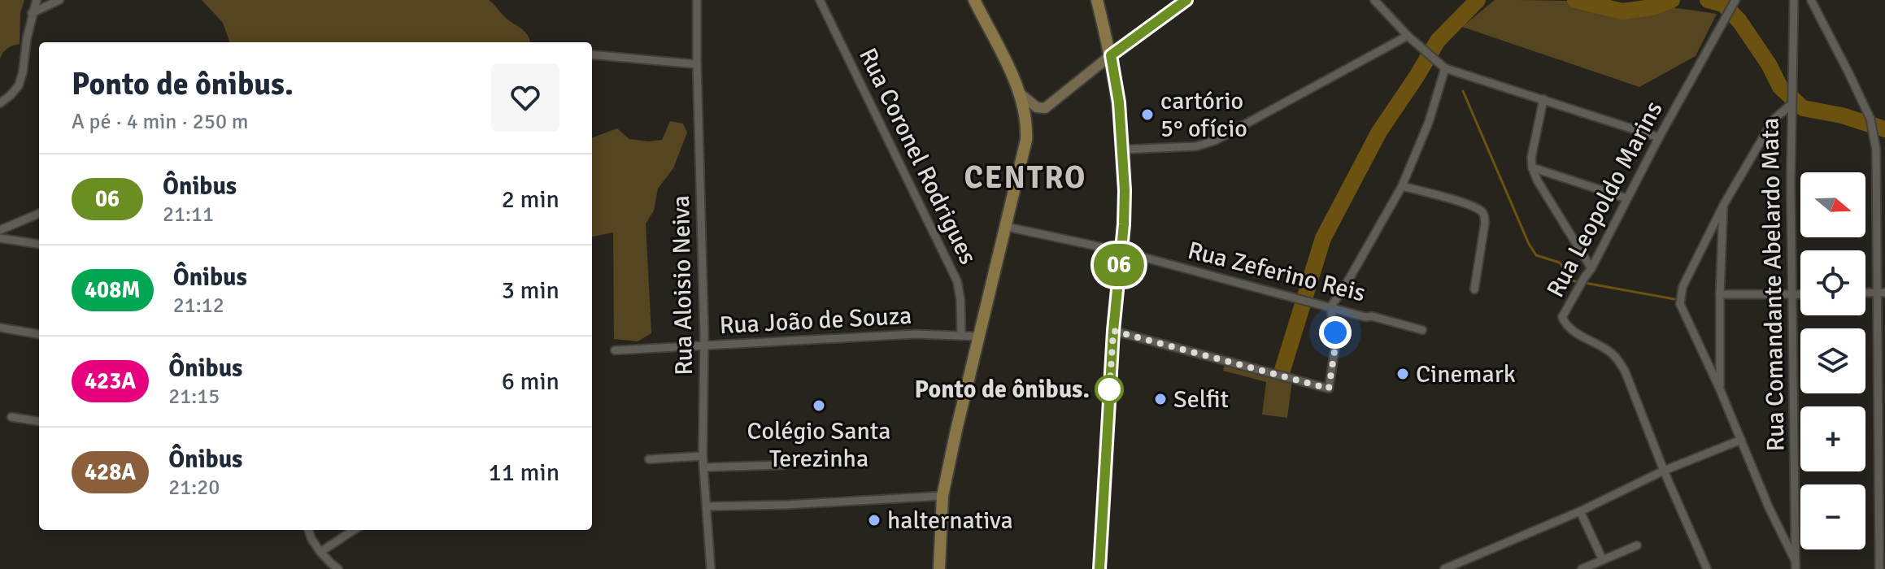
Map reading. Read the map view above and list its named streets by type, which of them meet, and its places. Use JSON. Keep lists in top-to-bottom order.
{
  "streets": {
    "street": [
      "Rua Coronel Rodrigues",
      "Rua Leopoldo Marins",
      "Rua Zeferino Reis",
      "Rua Comandante Abelardo Mata",
      "Rua Aloisio Neiva",
      "Rua João de Souza"
    ]
  },
  "crossings": [
    ["Rua Coronel Rodrigues", "Rua João de Souza"],
    ["Rua Aloisio Neiva", "Rua João de Souza"]
  ],
  "districts": ["CENTRO"],
  "places": [
    "cartório 5° ofício",
    "Cinemark",
    "Ponto de ônibus.",
    "Selfit",
    "Colégio Santa Terezinha",
    "halternativa"
  ],
  "lines": ["bus line 06"],
  "north": "right",
  "page": {
    "on_map": "06",
    "heading": ["Ponto de ônibus.", "A pé · 4 min · 250 m"],
    "list": [
      {
        "mark": "06",
        "name": "Ônibus",
        "note": "21:11",
        "value": "2 min"
      },
      {
        "mark": "408M",
        "name": "Ônibus",
        "note": "21:12",
        "value": "3 min"
      },
      {
        "mark": "423A",
        "name": "Ônibus",
        "note": "21:15",
        "value": "6 min"
      },
      {
        "mark": "428A",
        "name": "Ônibus",
        "note": "21:20",
        "value": "11 min"
      }
    ],
    "map_buttons": ["+", "−"]
  }
}
